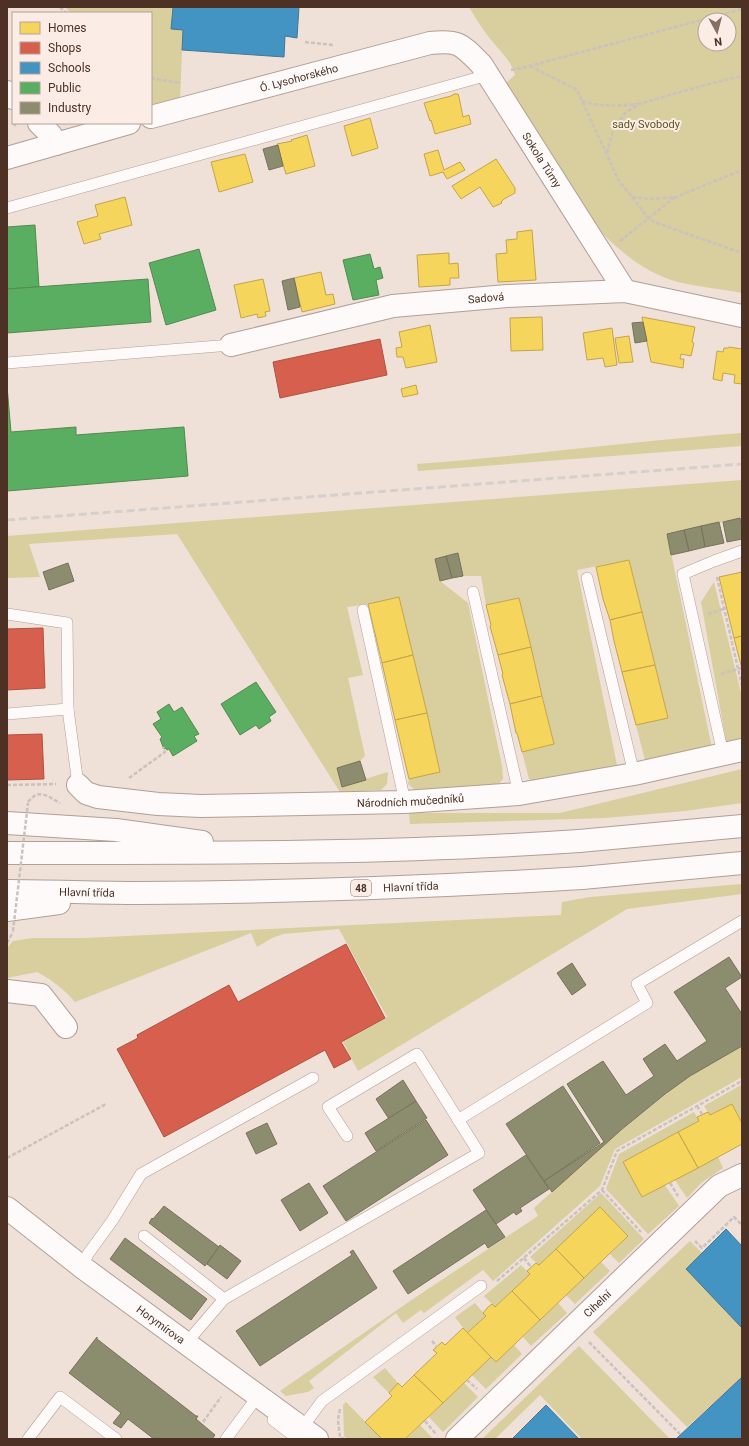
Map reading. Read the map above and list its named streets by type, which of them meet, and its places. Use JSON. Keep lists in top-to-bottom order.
{
  "streets": {
    "main road": [
      "Ó. Lysohorského",
      "Sokola Tůmy",
      "Sadová",
      "Národních mučedníků",
      "Hlavní třída",
      "48",
      "Cihelní",
      "Horymírova"
    ]
  },
  "crossings": [
    ["Ó. Lysohorského", "Sokola Tůmy"],
    ["Sokola Tůmy", "Sadová"],
    ["Hlavní třída", "48"]
  ],
  "parks": ["sady Svobody"],
  "legend": [
    "Homes",
    "Shops",
    "Schools",
    "Public",
    "Industry"
  ],
  "north": "bottom"
}
